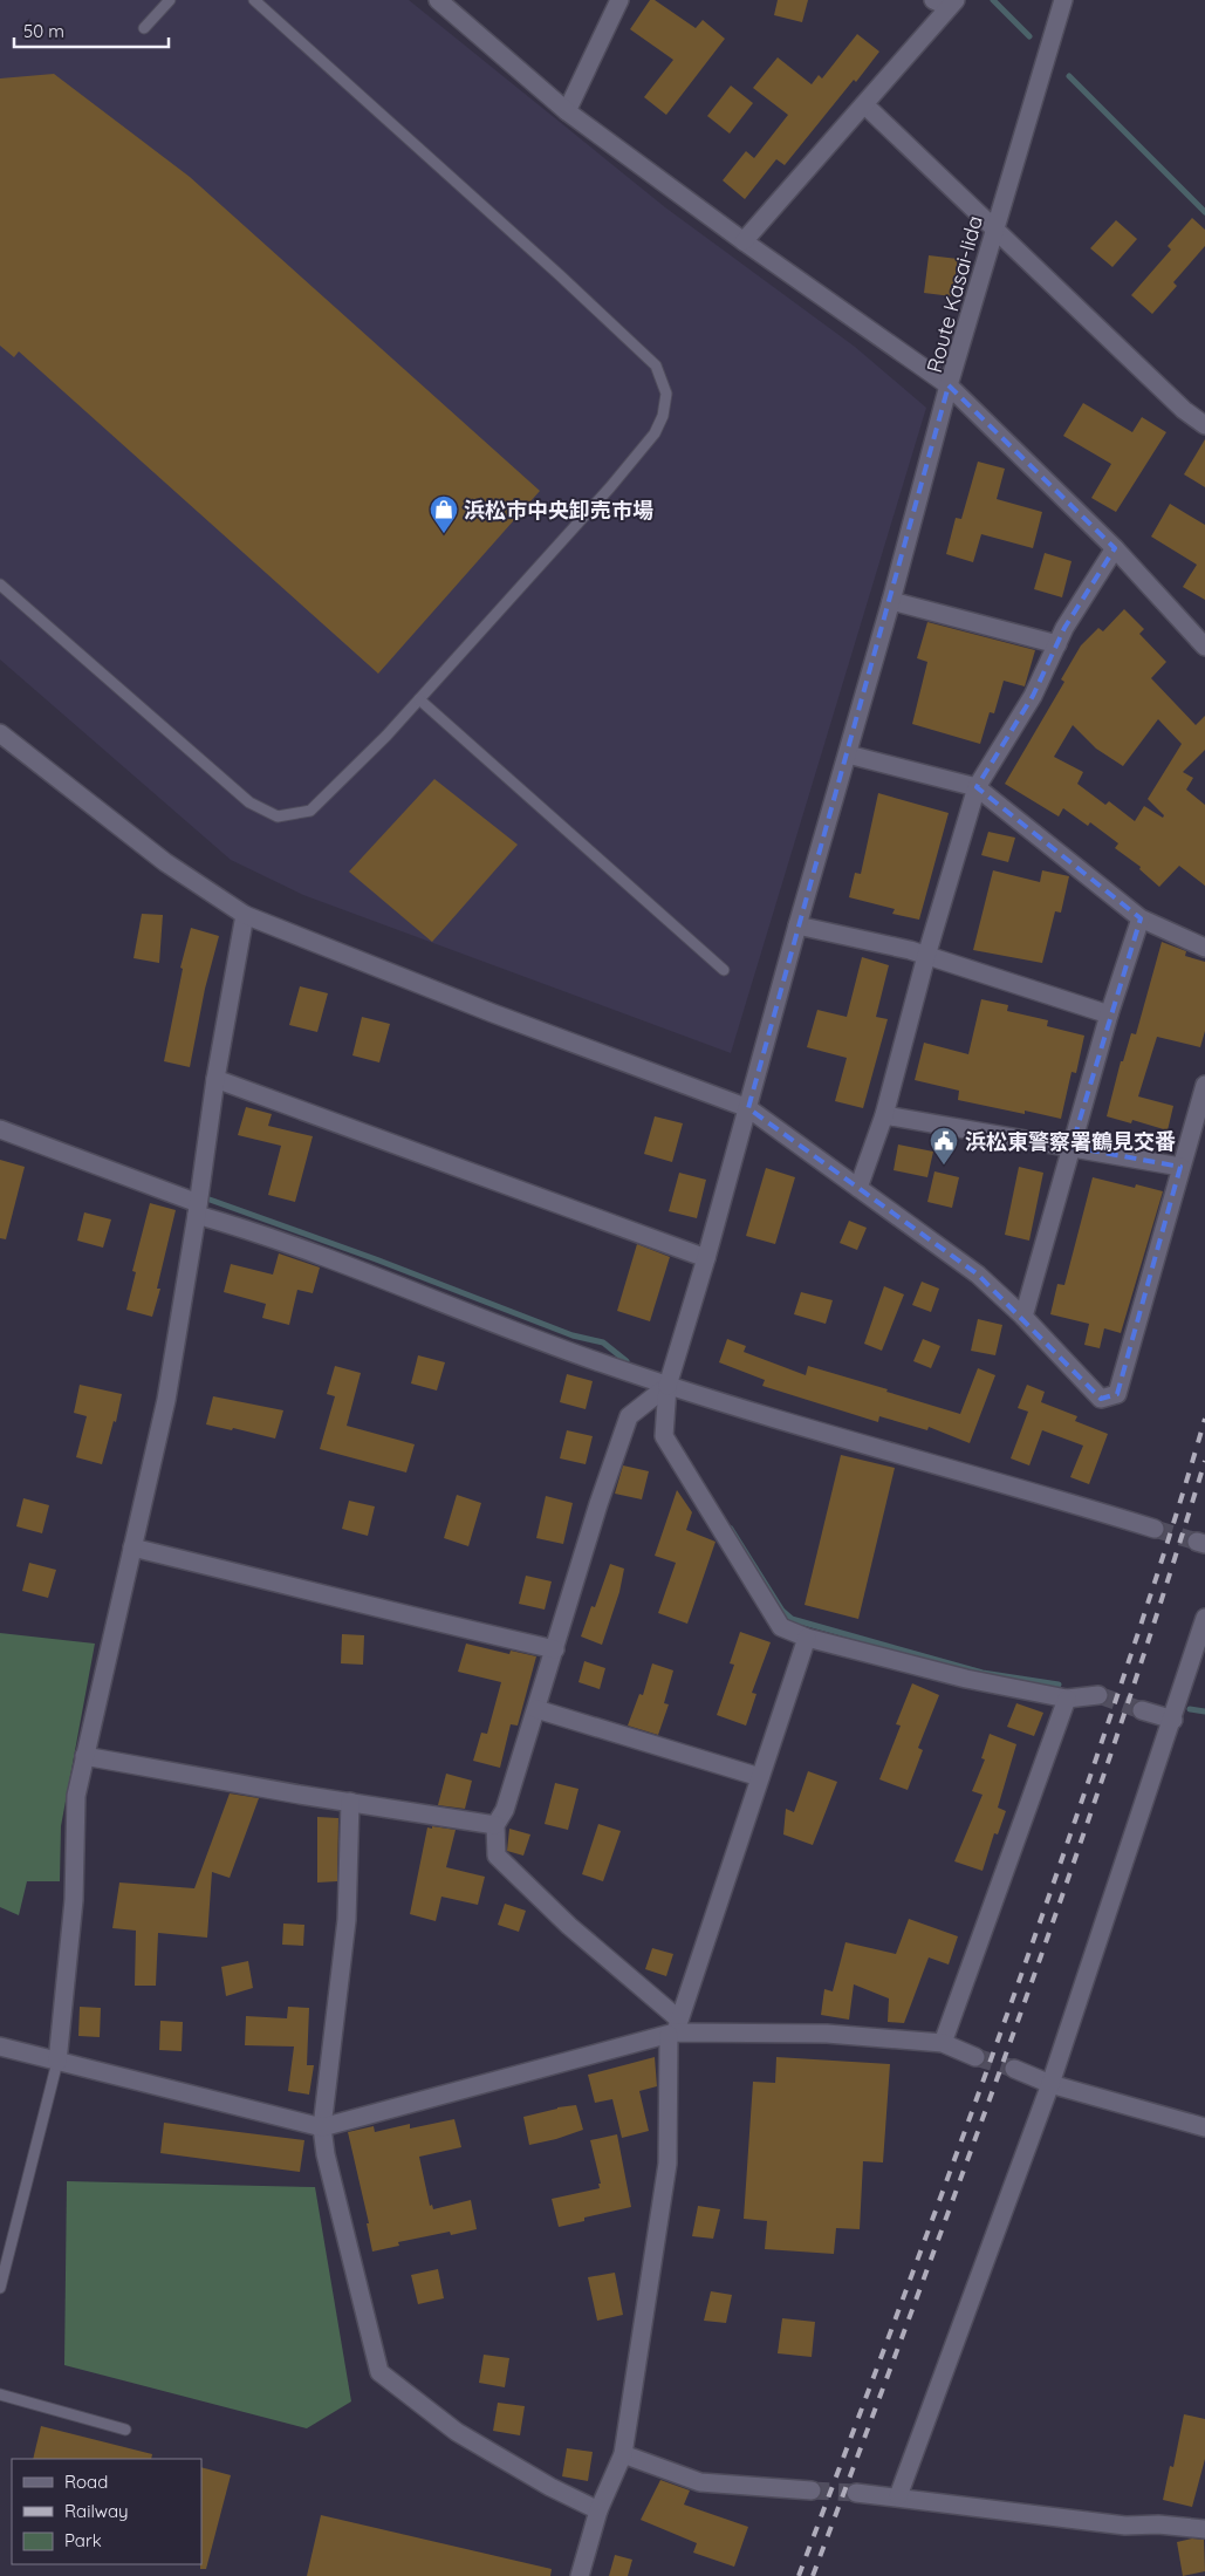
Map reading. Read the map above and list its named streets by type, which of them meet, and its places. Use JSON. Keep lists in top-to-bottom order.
{
  "streets": {
    "street": ["Route Kasai-Iida"]
  },
  "places": {
    "shop": ["浜松市中央卸売市場"],
    "public building": ["浜松東警察署鶴見交番"]
  },
  "legend": ["Road", "Railway", "Park"],
  "scale_bar": "50 m"
}
